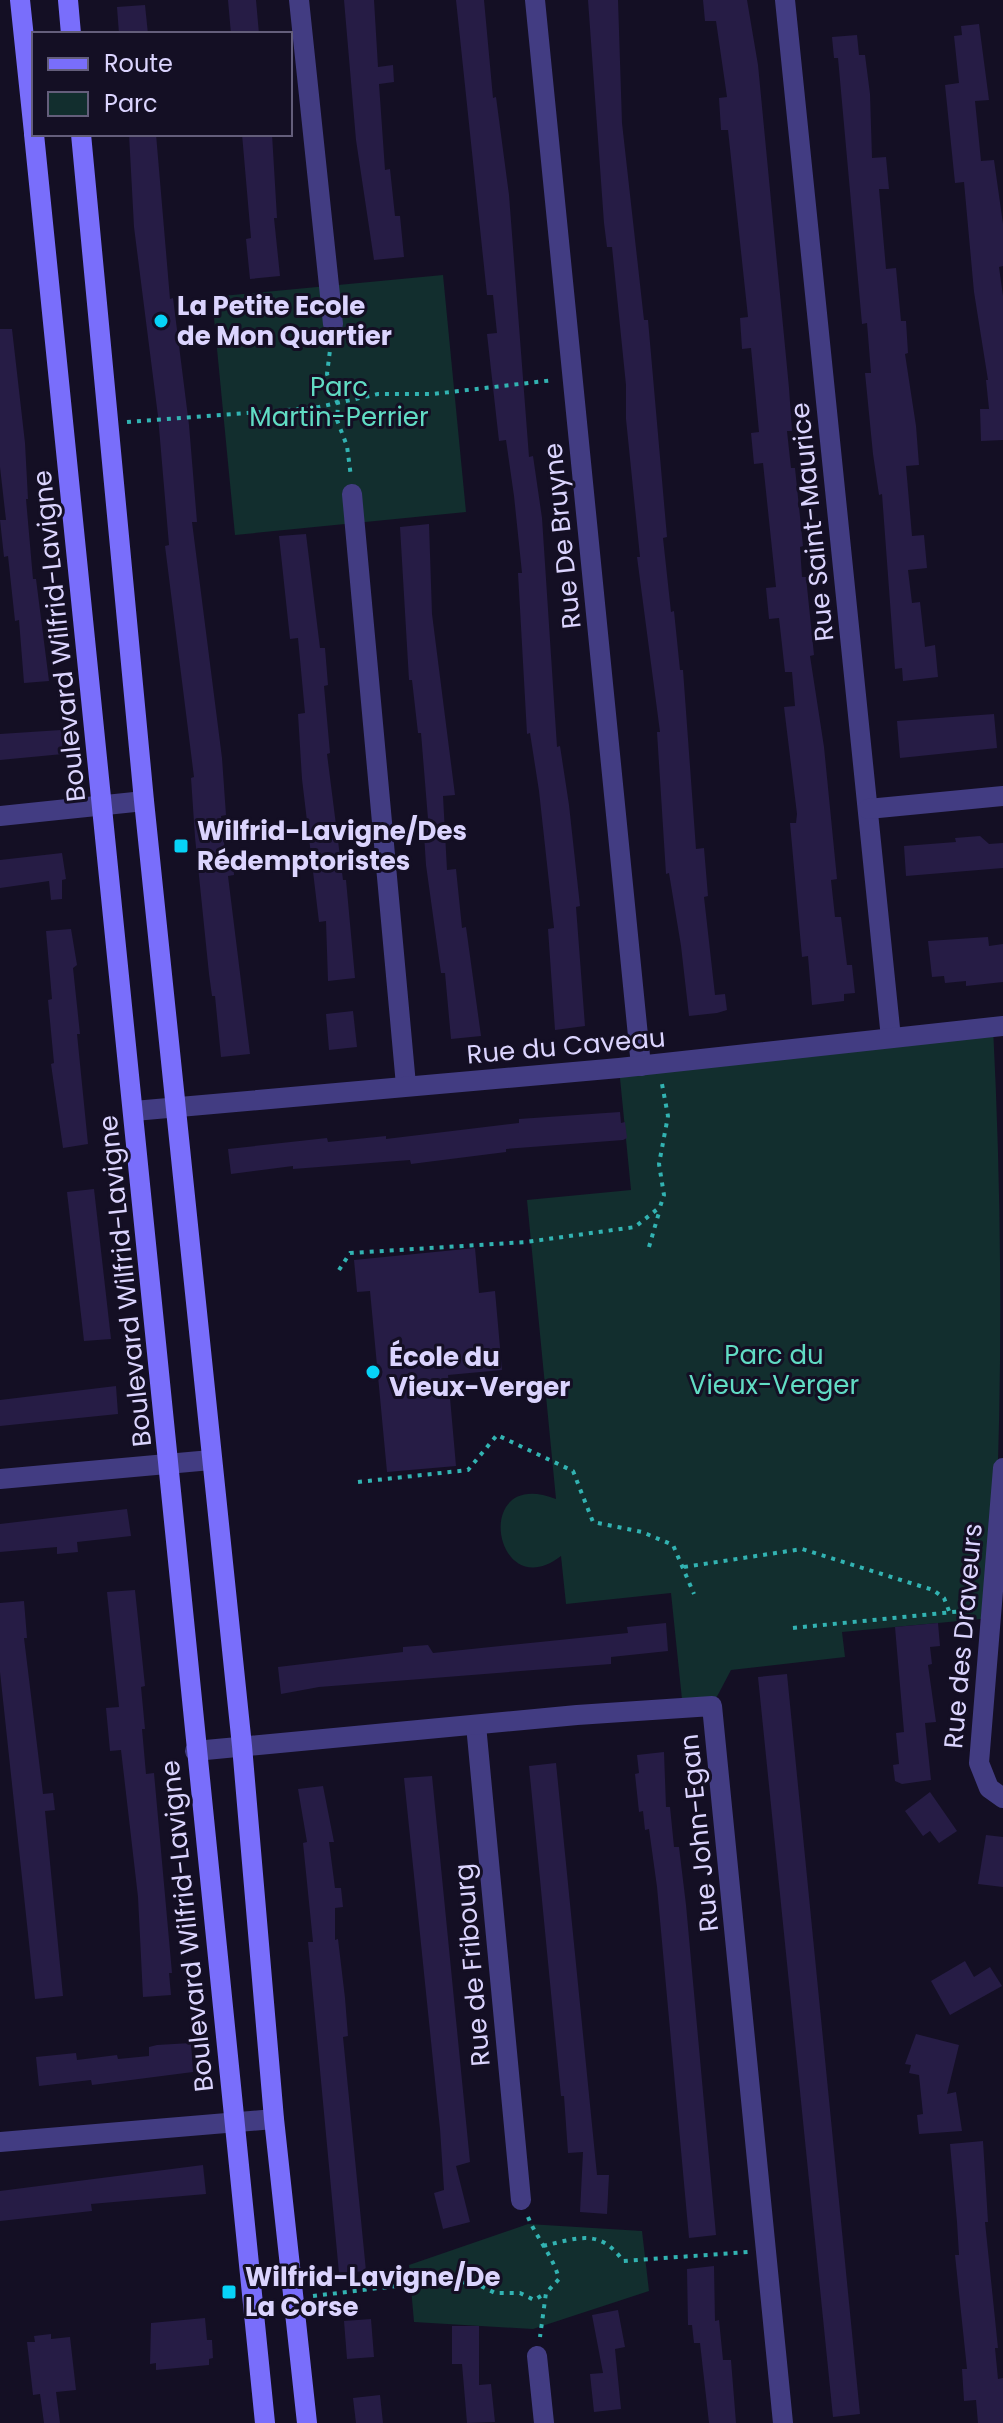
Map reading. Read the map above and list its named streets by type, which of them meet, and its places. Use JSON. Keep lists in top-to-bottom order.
{
  "streets": {
    "main road": ["Boulevard Wilfrid-Lavigne"],
    "street": [
      "Rue Saint-Maurice",
      "Rue De Bruyne",
      "Rue du Caveau",
      "Rue des Draveurs",
      "Rue John-Egan",
      "Rue de Fribourg"
    ]
  },
  "crossings": [
    ["Rue Saint-Maurice", "Rue du Caveau"],
    ["Rue De Bruyne", "Rue du Caveau"],
    ["Boulevard Wilfrid-Lavigne", "Rue du Caveau"],
    ["Boulevard Wilfrid-Lavigne", "Rue John-Egan"],
    ["Rue John-Egan", "Rue de Fribourg"]
  ],
  "parks": ["Parc Martin-Perrier", "Parc du Vieux-Verger"],
  "places": {
    "other": ["La Petite Ecole de Mon Quartier", "École du Vieux-Verger"],
    "transit": ["Wilfrid-Lavigne/Des Rédemptoristes", "Wilfrid-Lavigne/De La Corse"]
  },
  "legend": ["Route", "Parc"]
}
